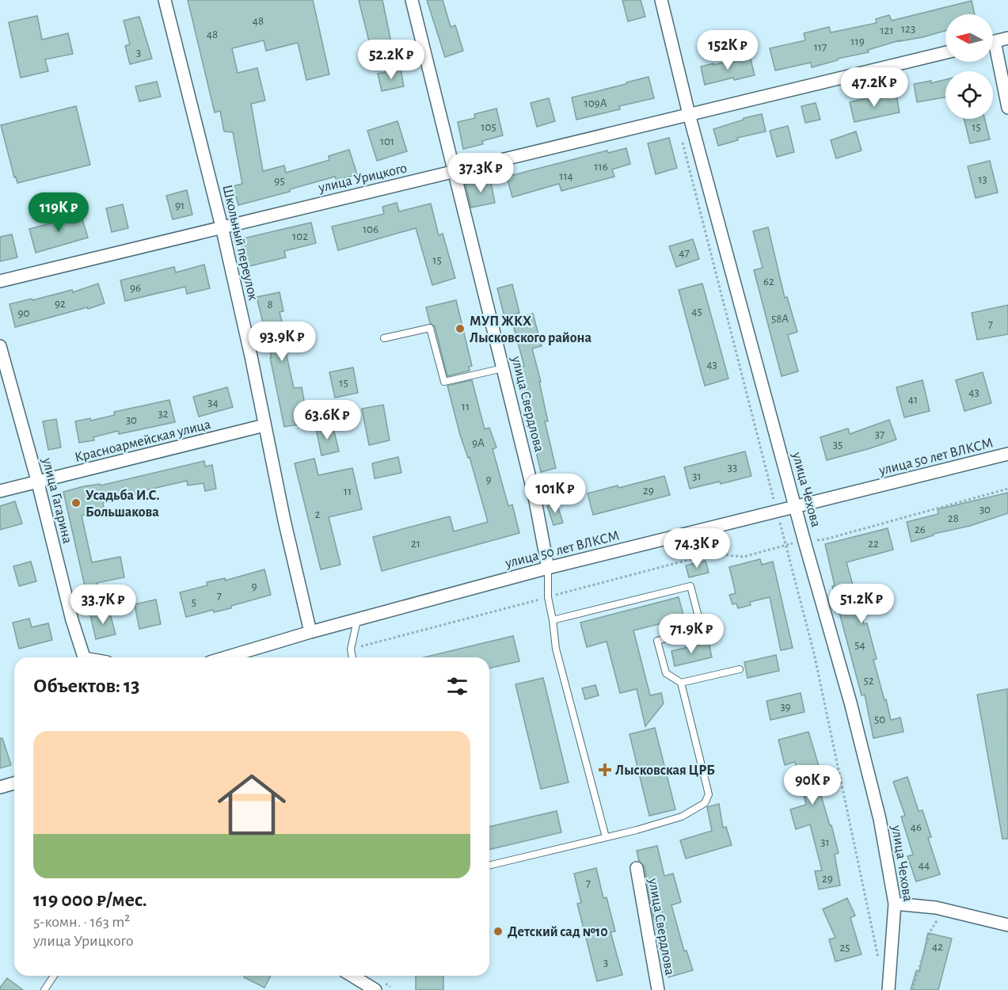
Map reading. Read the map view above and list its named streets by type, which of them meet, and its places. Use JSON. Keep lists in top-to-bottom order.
{
  "streets": {
    "street": [
      "улица Урицкого",
      "Школьный переулок",
      "улица Свердлова",
      "Красноармейская улица",
      "улица 50 лет ВЛКСМ",
      "улица Чехова",
      "улица Гагарина"
    ]
  },
  "crossings": [
    ["улица Урицкого", "Школьный переулок"],
    ["улица Урицкого", "улица Свердлова"],
    ["улица Урицкого", "улица Чехова"],
    ["Школьный переулок", "Красноармейская улица"],
    ["Школьный переулок", "улица 50 лет ВЛКСМ"],
    ["улица Свердлова", "улица 50 лет ВЛКСМ"],
    ["Красноармейская улица", "улица Гагарина"],
    ["улица 50 лет ВЛКСМ", "улица Чехова"]
  ],
  "places": {
    "other": ["МУП ЖКХ Лысковского района", "Усадьба И.С. Большакова", "Детский сад №10"],
    "health": ["Лысковская ЦРБ"]
  },
  "house_numbers": [
    "48",
    "123",
    "121",
    "48",
    "119",
    "117",
    "3",
    "109А",
    "105",
    "15",
    "101",
    "116",
    "114",
    "13",
    "95",
    "91",
    "106",
    "102",
    "47",
    "15",
    "62",
    "96",
    "92",
    "8",
    "45",
    "90",
    "58А",
    "7",
    "43",
    "15",
    "43",
    "41",
    "34",
    "11",
    "32",
    "30",
    "37",
    "9А",
    "35",
    "33",
    "31",
    "9",
    "29",
    "11",
    "30",
    "2",
    "28",
    "26",
    "21",
    "22",
    "9",
    "7",
    "5",
    "54",
    "52",
    "39",
    "50",
    "46",
    "31",
    "44",
    "29",
    "7",
    "42",
    "25",
    "3"
  ],
  "north": "left",
  "page": {
    "price": [
      "152K ₽",
      "52.2K ₽",
      "47.2K ₽",
      "37.3K ₽",
      "119K ₽",
      "93.9K ₽",
      "63.6K ₽",
      "101K ₽",
      "74.3K ₽",
      "51.2K ₽",
      "33.7K ₽",
      "71.9K ₽",
      "90K ₽"
    ],
    "heading": "Объектов: 13",
    "list": [
      {
        "name": "119 000 ₽/мес.",
        "note": "5-комн. · 163 m² · улица Урицкого"
      }
    ]
  }
}
